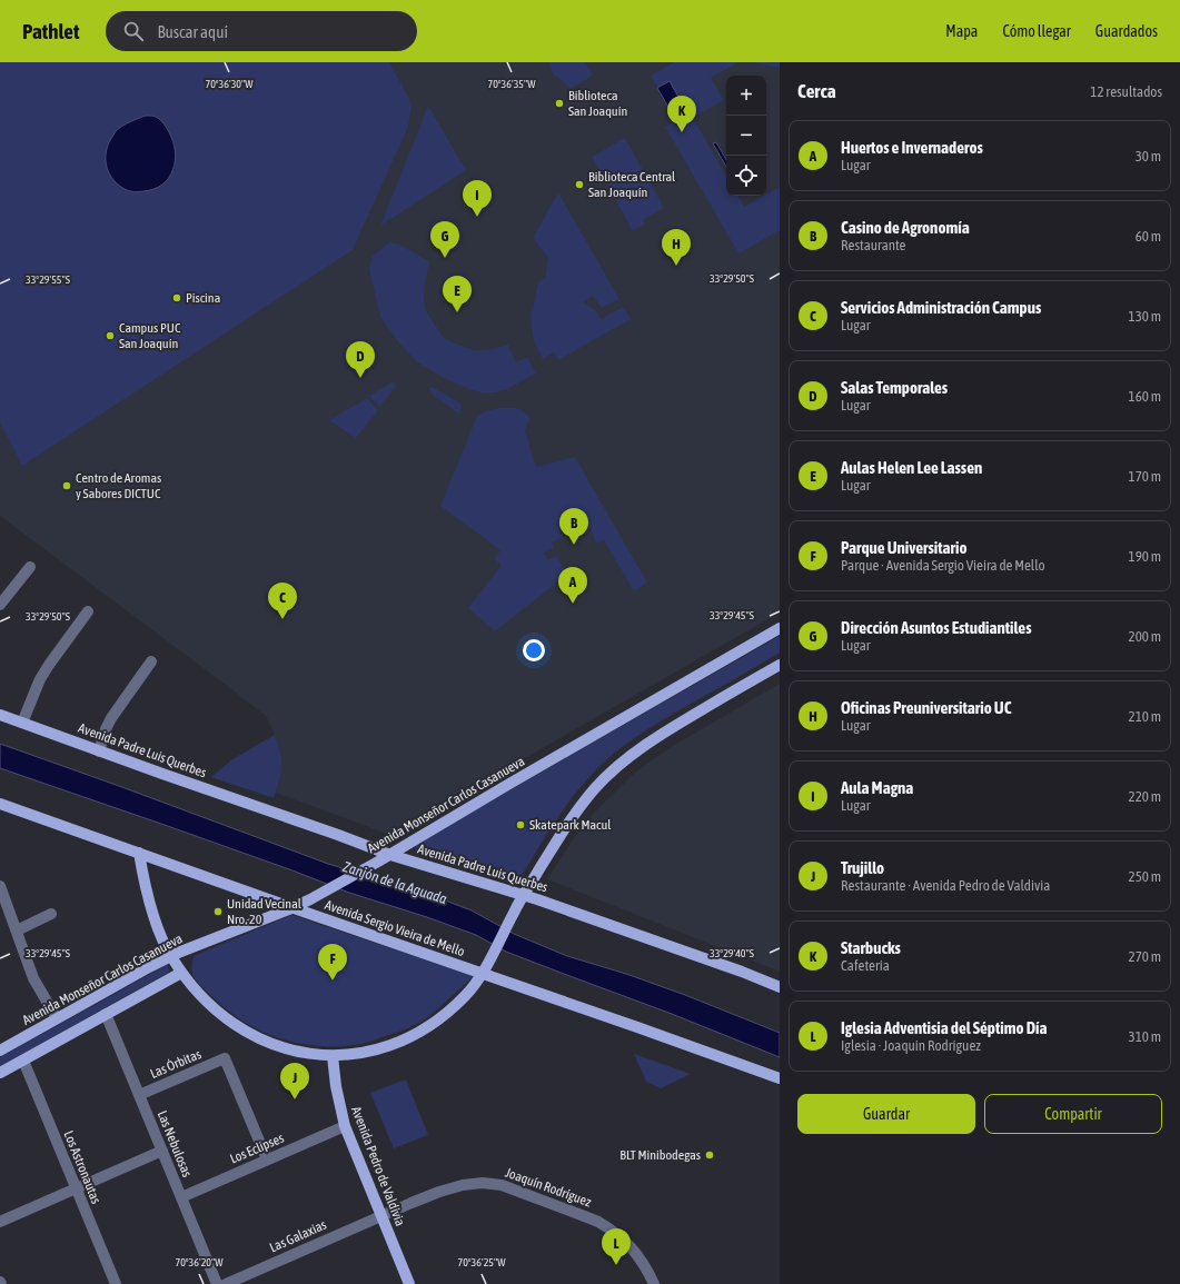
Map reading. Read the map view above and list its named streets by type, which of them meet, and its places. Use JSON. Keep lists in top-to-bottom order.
{
  "streets": {
    "main road": [
      "Avenida Padre Luis Querbes",
      "Avenida Monseñor Carlos Casanueva",
      "Avenida Sergio Vieira de Mello",
      "Avenida Pedro de Valdivia"
    ],
    "street": [
      "Las Órbitas",
      "Las Nebulosas",
      "Los Eclipses",
      "Los Astronautas",
      "Joaquín Rodríguez",
      "Las Galaxias"
    ]
  },
  "crossings": [
    ["Avenida Padre Luis Querbes", "Avenida Monseñor Carlos Casanueva"],
    ["Avenida Monseñor Carlos Casanueva", "Avenida Sergio Vieira de Mello"],
    ["Las Órbitas", "Las Nebulosas"],
    ["Las Órbitas", "Los Eclipses"],
    ["Las Nebulosas", "Los Eclipses"],
    ["Los Eclipses", "Avenida Pedro de Valdivia"],
    ["Avenida Pedro de Valdivia", "Joaquín Rodríguez"],
    ["Avenida Pedro de Valdivia", "Las Galaxias"],
    ["Joaquín Rodríguez", "Las Galaxias"]
  ],
  "water": ["Zanjón de la Aguada"],
  "places": [
    "Biblioteca San Joaquín",
    "Biblioteca Central San Joaquín",
    "Piscina",
    "Campus PUC San Joaquín",
    "Centro de Aromas y Sabores DICTUC",
    "Skatepark Macul",
    "Unidad Vecinal Nro. 20",
    "BLT Minibodegas"
  ],
  "page": {
    "header": "Pathlet",
    "search": "Buscar aquí",
    "nav": ["Mapa", "Cómo llegar", "Guardados"],
    "heading": ["Cerca", "12 resultados"],
    "map_buttons": ["+", "−"],
    "pins": [
      "K",
      "I",
      "G",
      "H",
      "E",
      "D",
      "B",
      "A",
      "C",
      "F",
      "J",
      "L"
    ],
    "list": [
      {
        "mark": "A",
        "name": "Huertos e Invernaderos",
        "note": "Lugar",
        "value": "30 m"
      },
      {
        "mark": "B",
        "name": "Casino de Agronomía",
        "note": "Restaurante",
        "value": "60 m"
      },
      {
        "mark": "C",
        "name": "Servicios Administración Campus",
        "note": "Lugar",
        "value": "130 m"
      },
      {
        "mark": "D",
        "name": "Salas Temporales",
        "note": "Lugar",
        "value": "160 m"
      },
      {
        "mark": "E",
        "name": "Aulas Helen Lee Lassen",
        "note": "Lugar",
        "value": "170 m"
      },
      {
        "mark": "F",
        "name": "Parque Universitario",
        "note": "Parque · Avenida Sergio Vieira de Mello",
        "value": "190 m"
      },
      {
        "mark": "G",
        "name": "Dirección Asuntos Estudiantiles",
        "note": "Lugar",
        "value": "200 m"
      },
      {
        "mark": "H",
        "name": "Oficinas Preuniversitario UC",
        "note": "Lugar",
        "value": "210 m"
      },
      {
        "mark": "I",
        "name": "Aula Magna",
        "note": "Lugar",
        "value": "220 m"
      },
      {
        "mark": "J",
        "name": "Trujillo",
        "note": "Restaurante · Avenida Pedro de Valdivia",
        "value": "250 m"
      },
      {
        "mark": "K",
        "name": "Starbucks",
        "note": "Cafetería",
        "value": "270 m"
      },
      {
        "mark": "L",
        "name": "Iglesia Adventisia del Séptimo Día",
        "note": "Iglesia · Joaquín Rodríguez",
        "value": "310 m"
      }
    ],
    "buttons": ["Guardar", "Compartir"]
  },
  "coordinates": [
    "70°36'30\"W",
    "70°36'35\"W",
    "33°29'50\"S",
    "33°29'55\"S",
    "33°29'45\"S",
    "33°29'40\"S",
    "70°36'20\"W",
    "70°36'25\"W"
  ]
}
